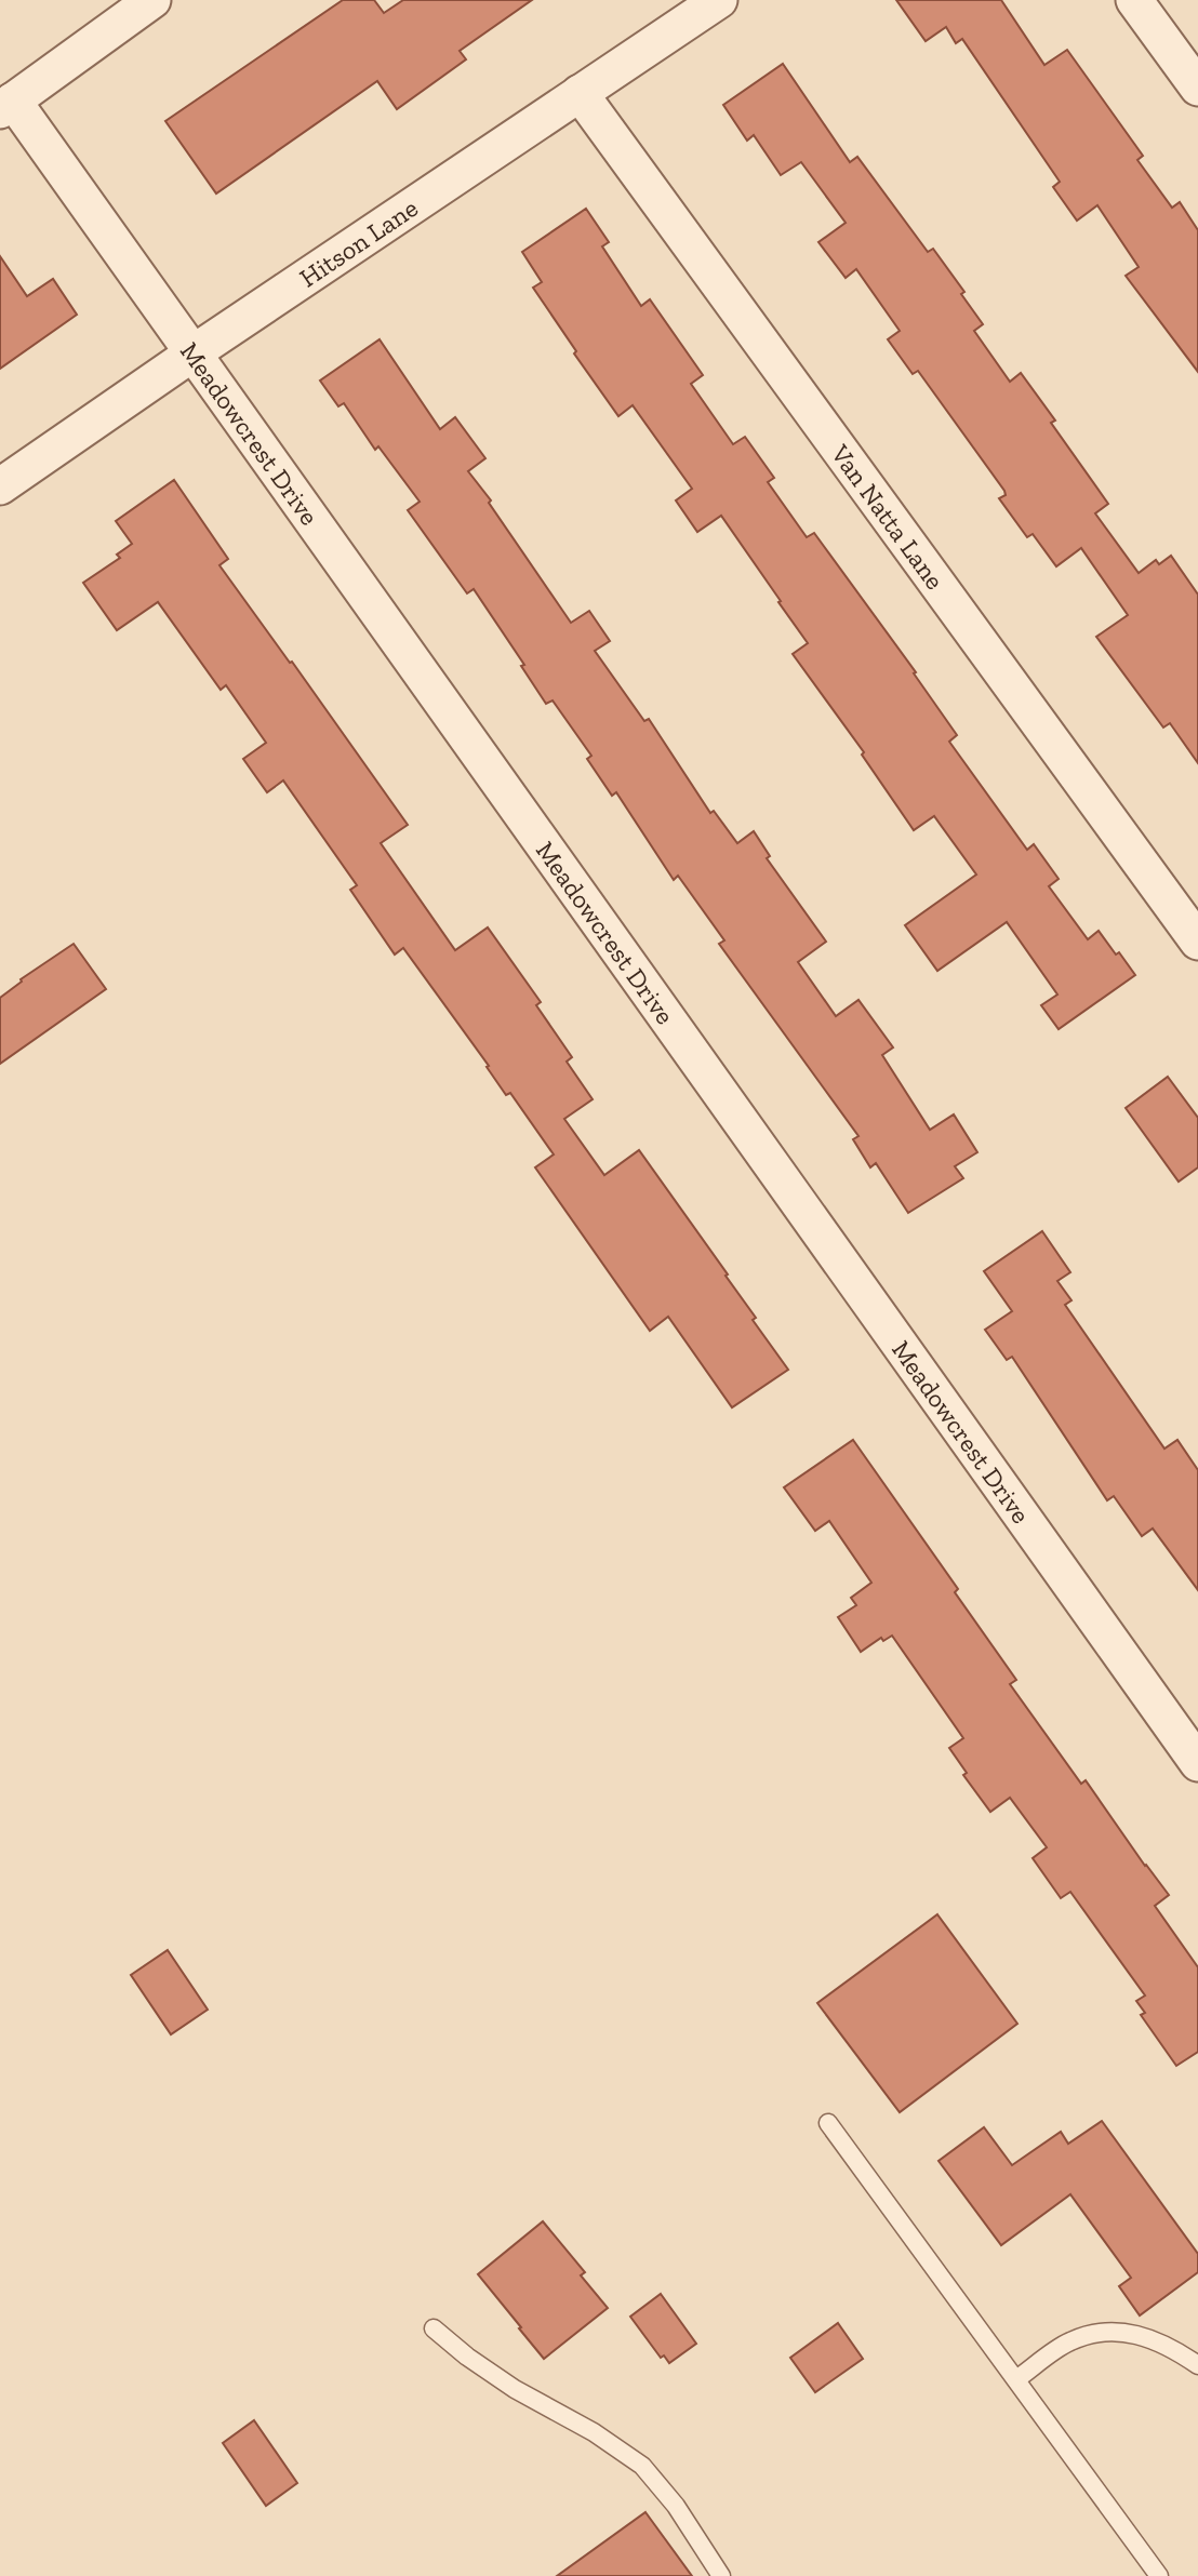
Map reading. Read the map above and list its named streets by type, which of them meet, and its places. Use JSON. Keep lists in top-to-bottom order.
{
  "streets": {
    "street": ["Hitson Lane", "Meadowcrest Drive", "Van Natta Lane"]
  },
  "crossings": [
    ["Hitson Lane", "Meadowcrest Drive"],
    ["Hitson Lane", "Van Natta Lane"]
  ]
}
